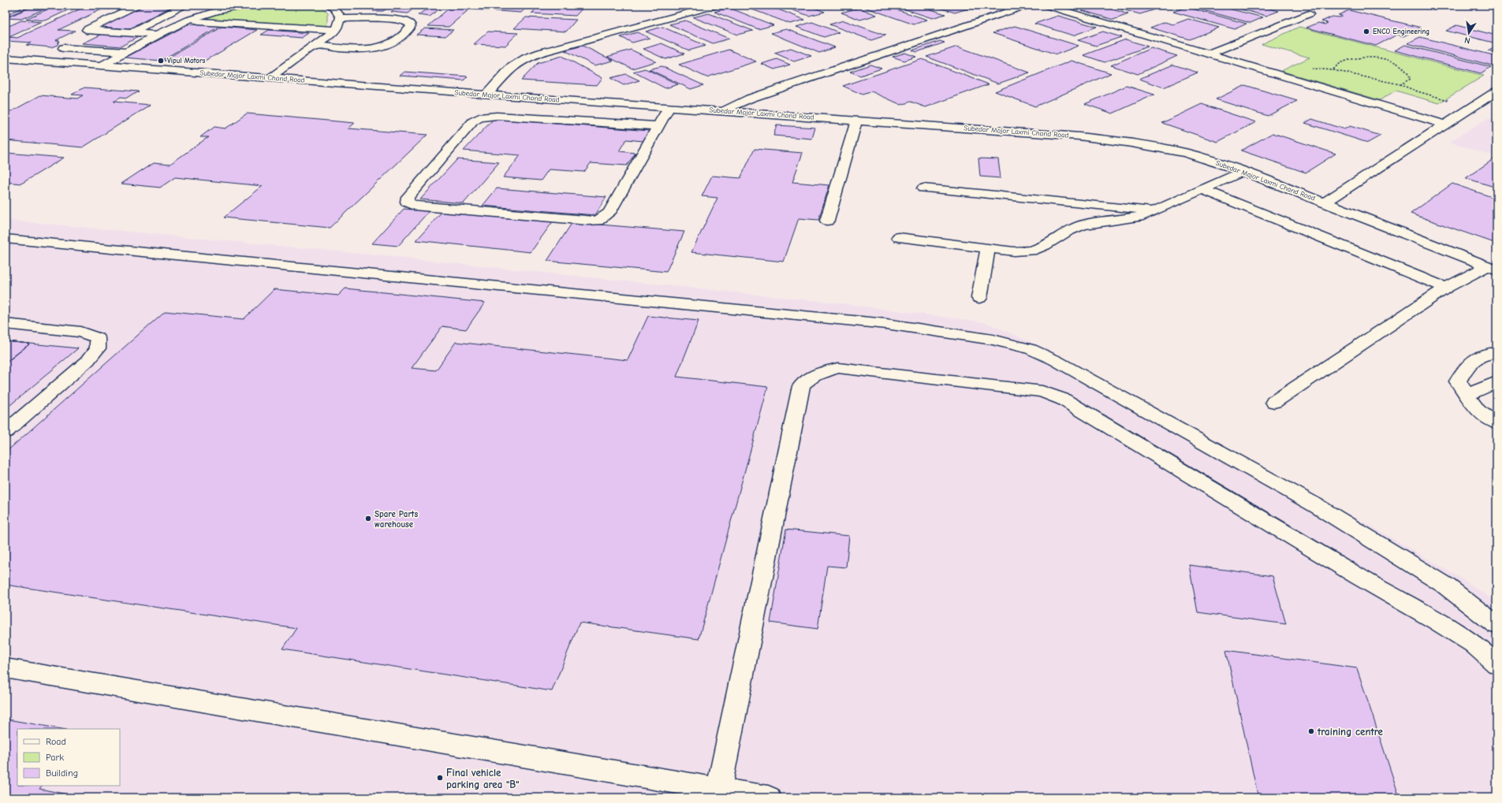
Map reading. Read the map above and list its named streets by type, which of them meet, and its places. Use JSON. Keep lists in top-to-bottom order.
{
  "streets": {
    "street": ["Subedar Major Laxmi Chand Road"]
  },
  "places": [
    "ENCO Engineering",
    "Vipul Motors",
    "Spare Parts warehouse",
    "training centre",
    "Final vehicle parking area \"B\""
  ],
  "legend": ["Road", "Park", "Building"],
  "north": "bottom"
}
